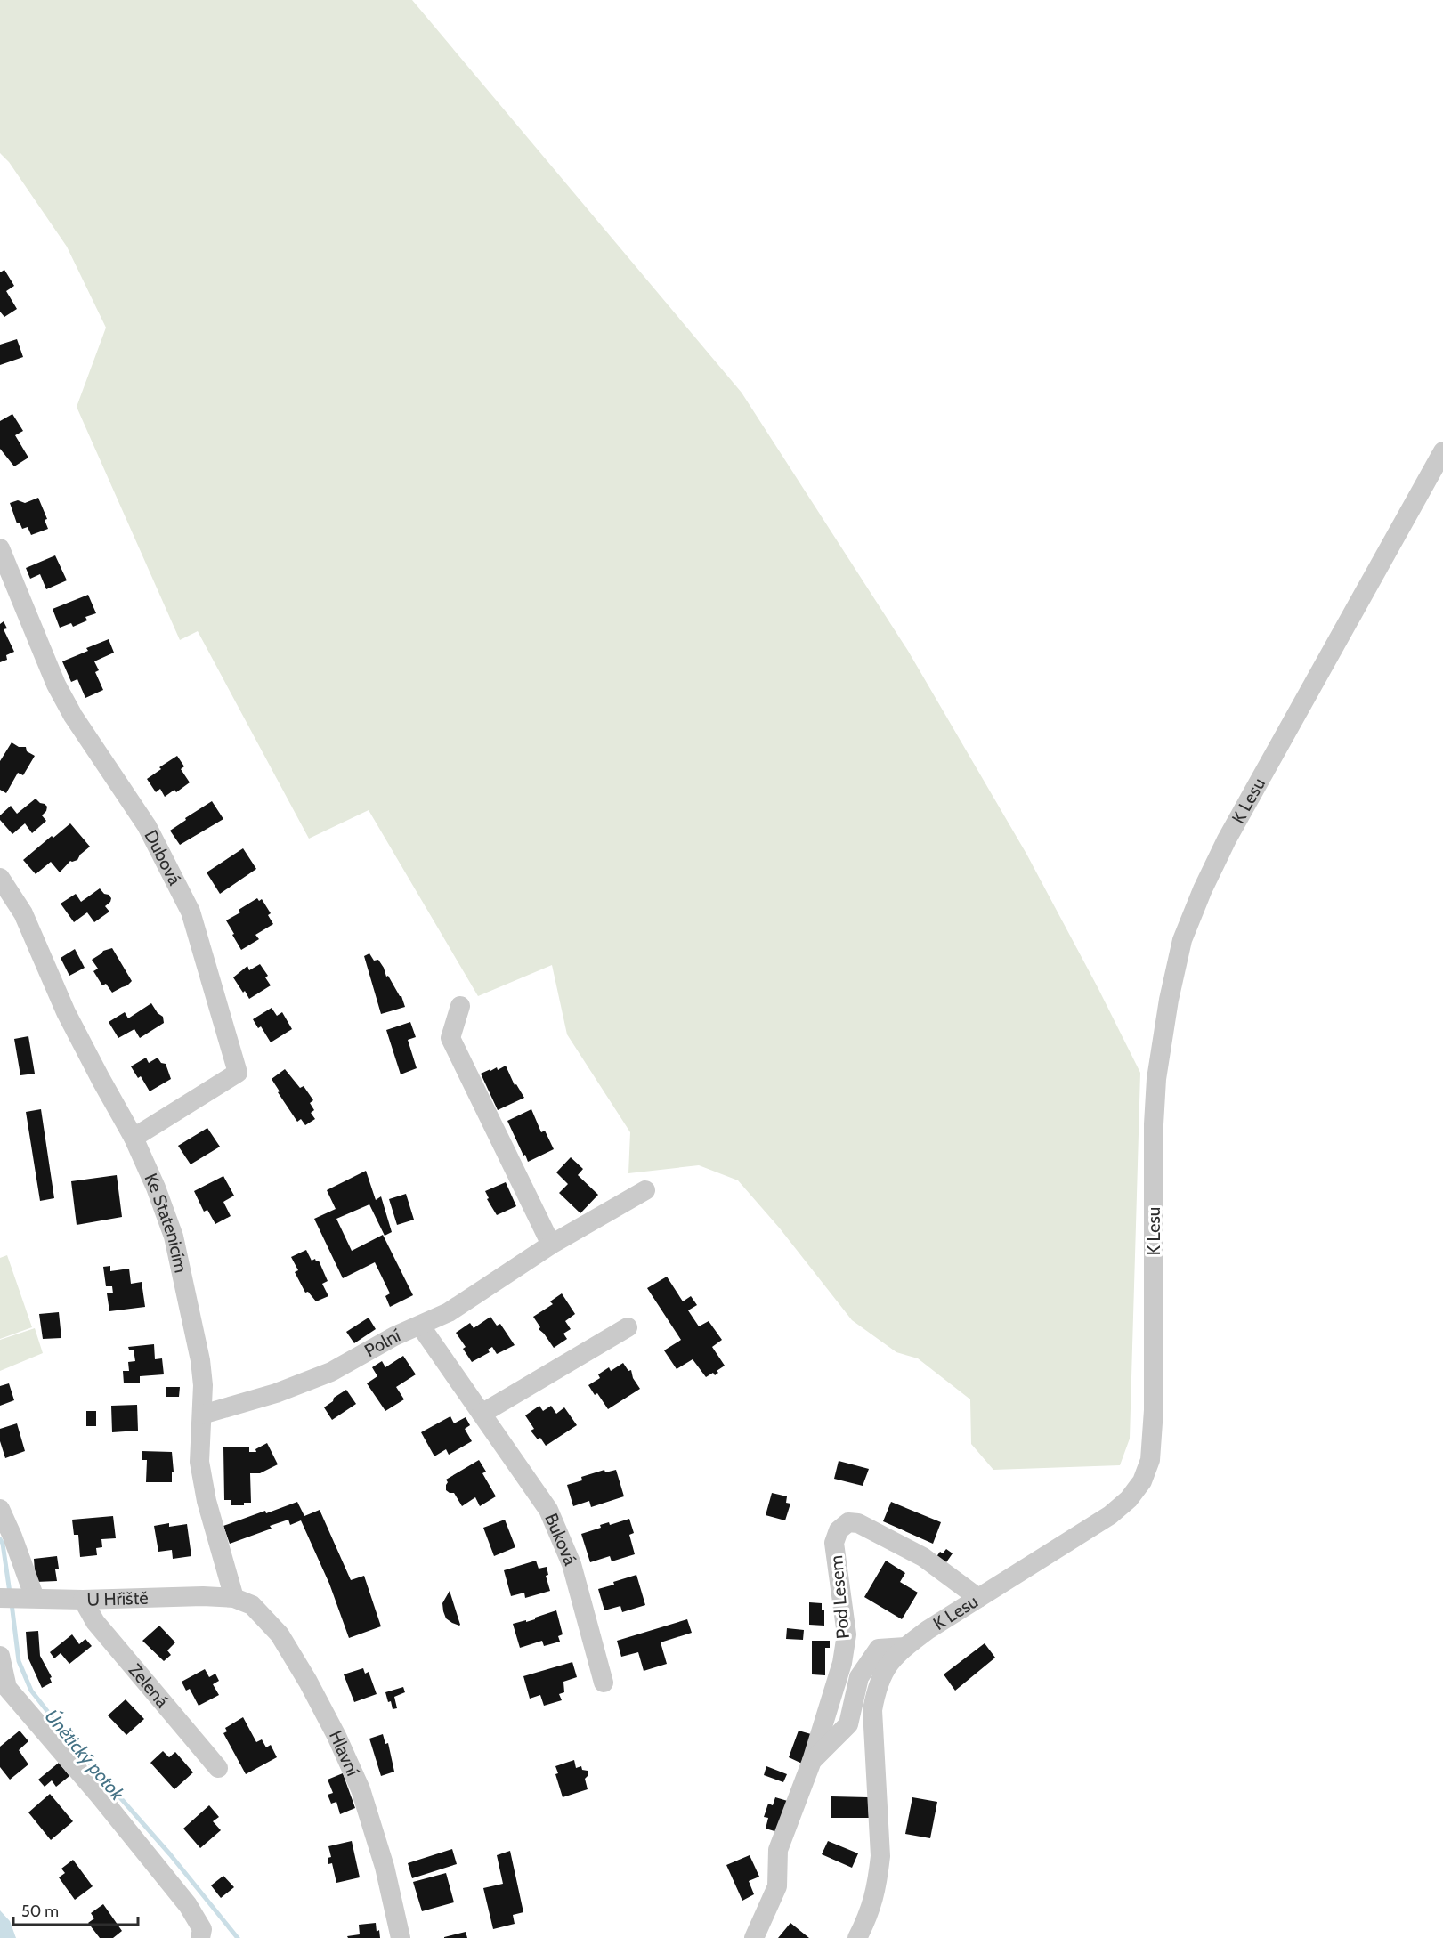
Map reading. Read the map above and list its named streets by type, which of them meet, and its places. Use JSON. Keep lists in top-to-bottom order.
{
  "streets": {
    "street": [
      "K Lesu",
      "Dubová",
      "Ke Statenicím",
      "Polní",
      "Buková",
      "Pod Lesem",
      "U Hřiště",
      "Zelená",
      "Hlavní"
    ]
  },
  "crossings": [
    ["K Lesu", "Pod Lesem"],
    ["Dubová", "Ke Statenicím"],
    ["Ke Statenicím", "Polní"],
    ["Ke Statenicím", "U Hřiště"],
    ["Ke Statenicím", "Hlavní"],
    ["Polní", "Buková"],
    ["U Hřiště", "Zelená"],
    ["U Hřiště", "Hlavní"]
  ],
  "water": ["Únětický potok"],
  "scale_bar": "50 m"
}
